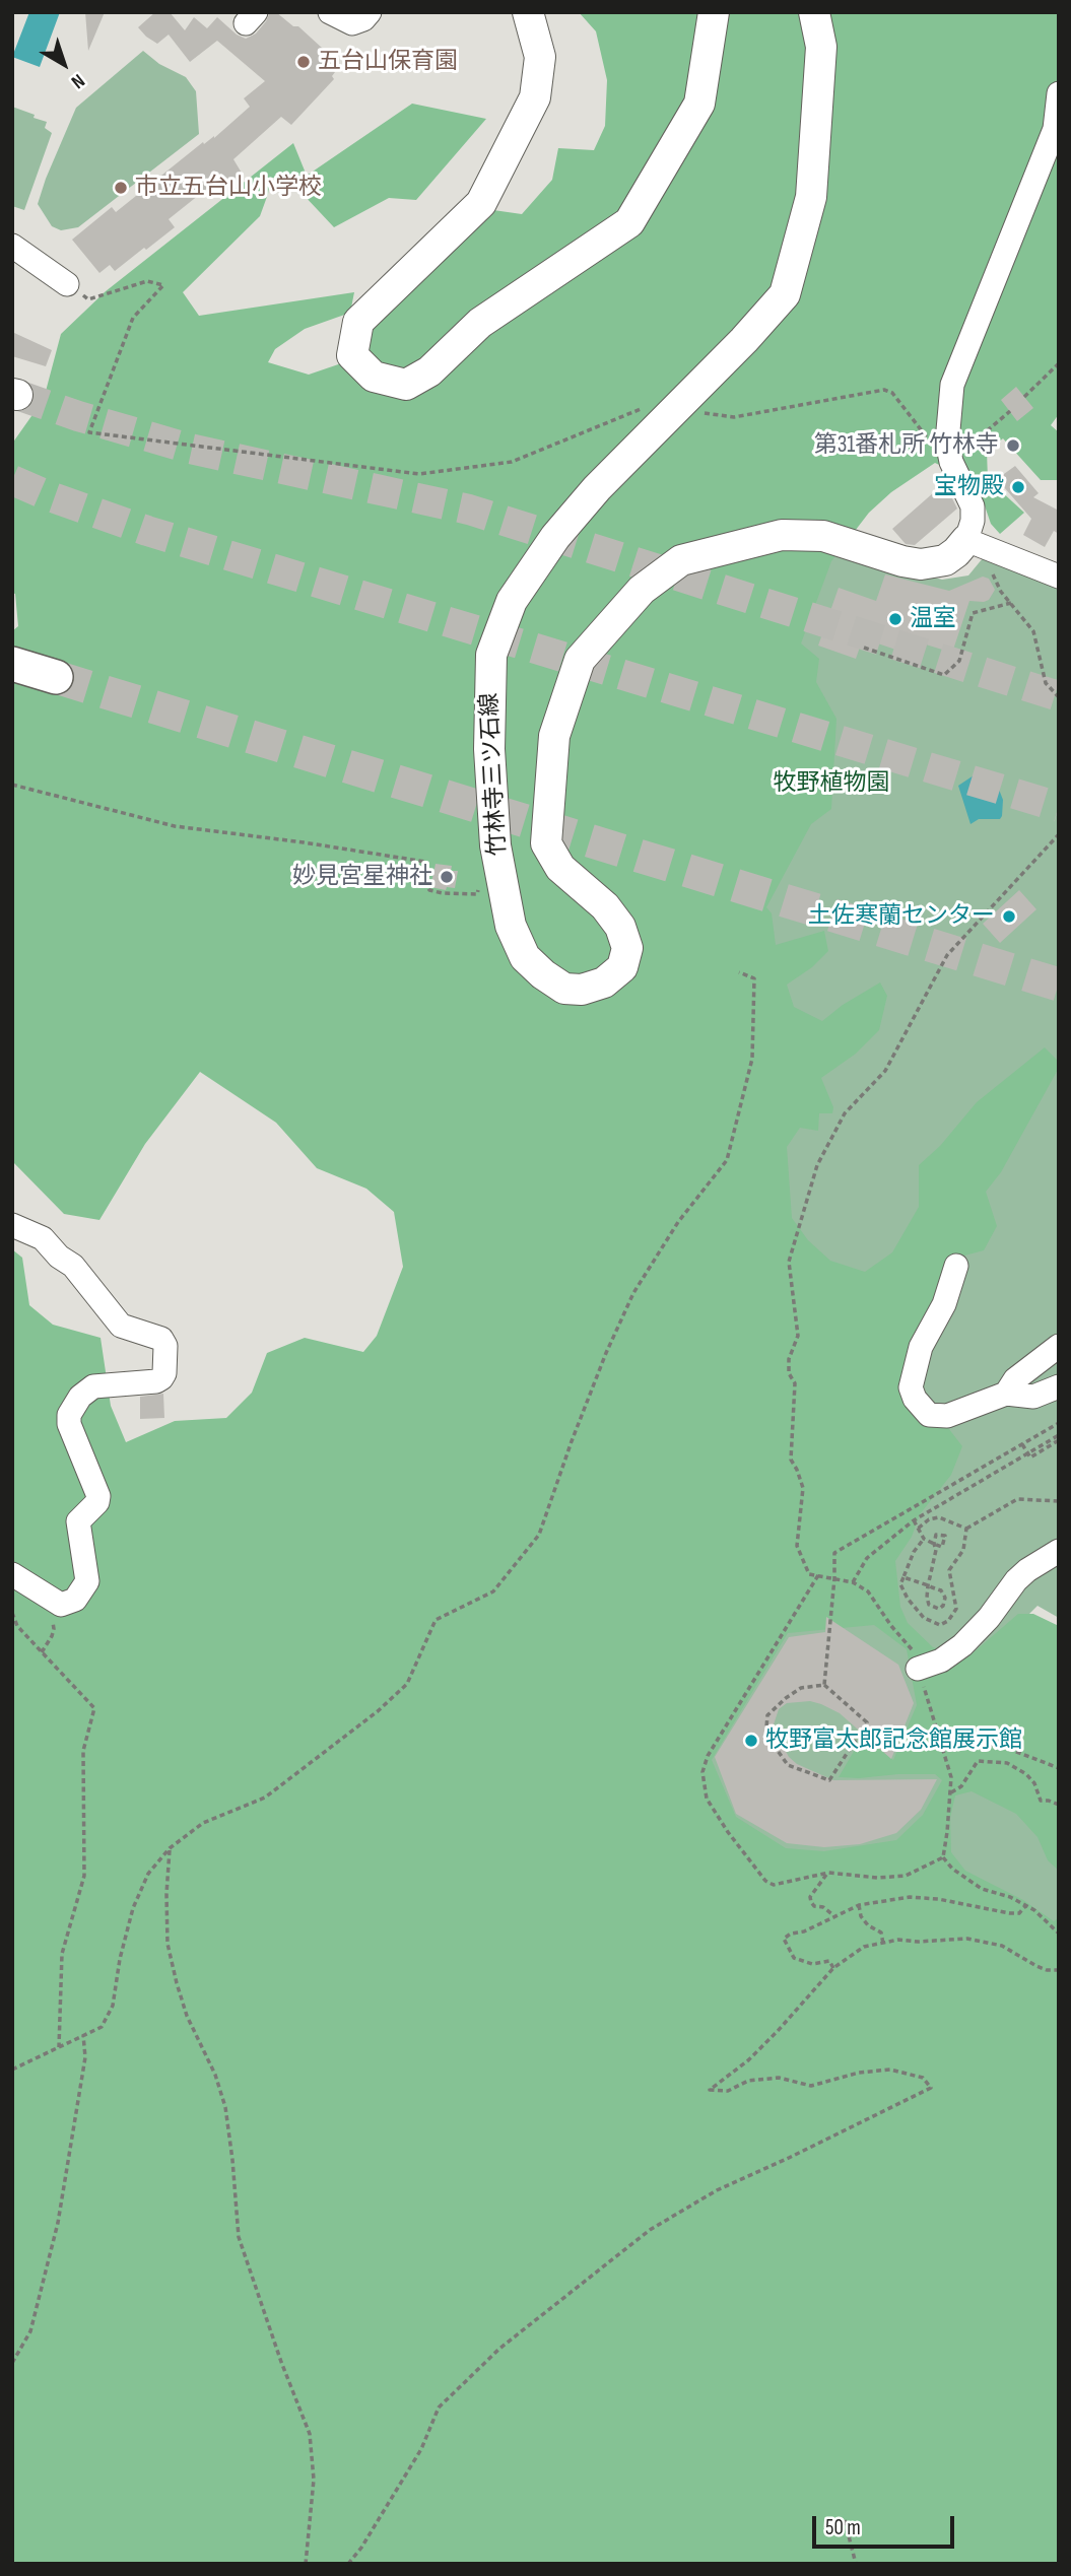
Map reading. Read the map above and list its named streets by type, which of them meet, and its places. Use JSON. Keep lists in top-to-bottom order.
{
  "streets": {
    "main road": ["竹林寺三ツ石線"]
  },
  "parks": ["牧野植物園"],
  "places": [
    "五台山保育園",
    "市立五台山小学校",
    "第31番札所 竹林寺",
    "宝物殿",
    "温室",
    "妙見宮星神社",
    "土佐寒蘭センター",
    "牧野富太郎記念館展示館"
  ],
  "scale_bar": "50 m",
  "north": "bottom right"
}
